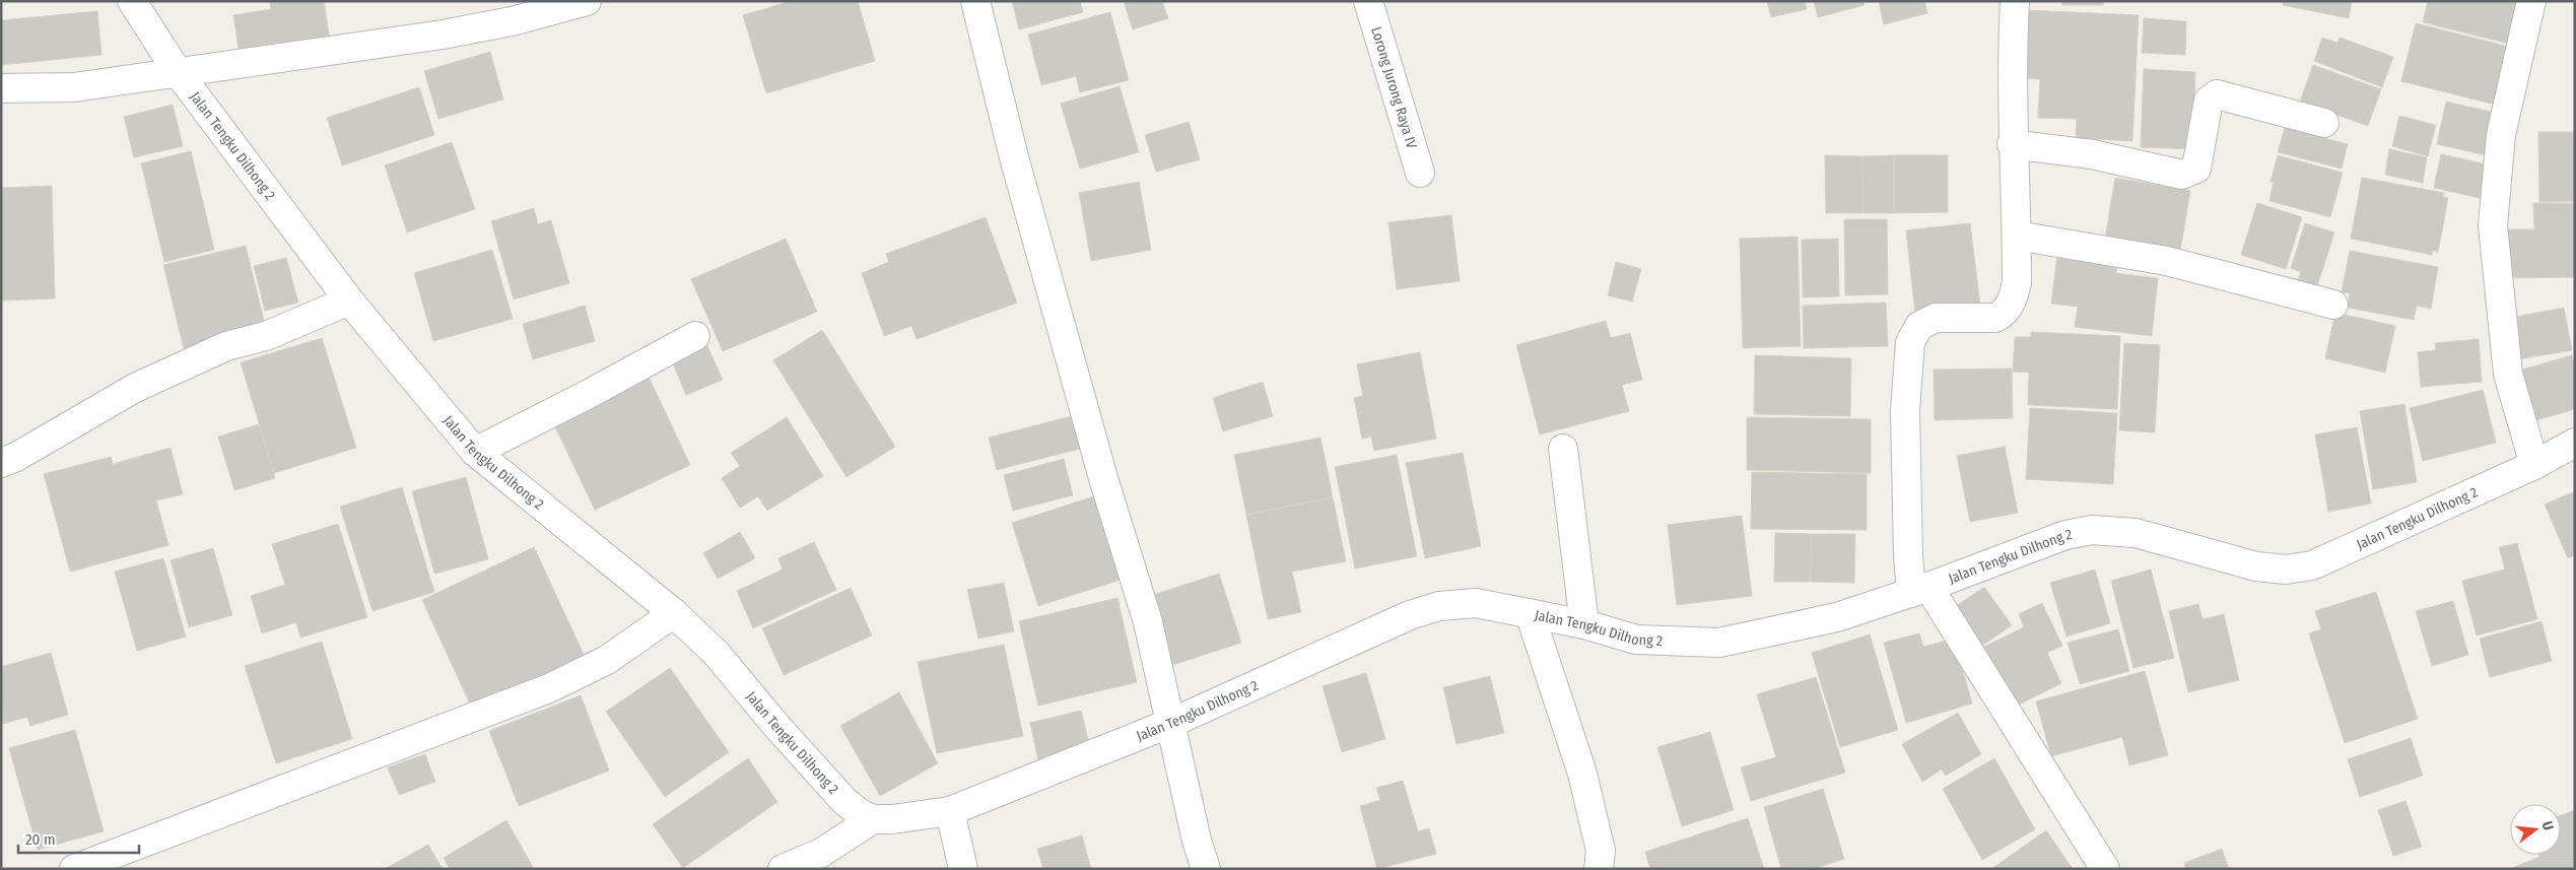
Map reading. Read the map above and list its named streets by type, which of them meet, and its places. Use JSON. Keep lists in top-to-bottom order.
{
  "streets": {
    "street": ["Lorong Jurong Raya IV", "Jalan Tengku Dilhong 2"]
  },
  "scale_bar": "20 m",
  "north": "right"
}
